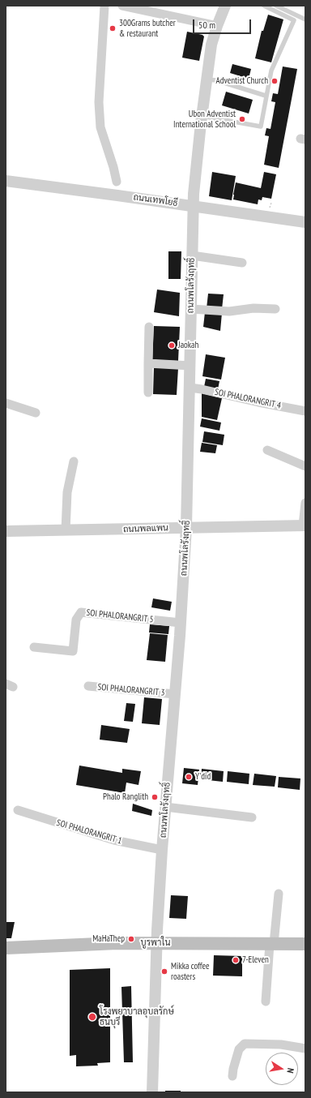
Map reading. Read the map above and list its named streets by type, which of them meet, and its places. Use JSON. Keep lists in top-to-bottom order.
{
  "streets": {
    "main road": ["บูรพาใน"],
    "street": [
      "ถนนเทพโยธี",
      "ถนนพโลรังฤทธิ์",
      "SOI PHALORANGRIT 4",
      "ถนนพลแพน",
      "SOI PHALORANGRIT 5",
      "SOI PHALORANGRIT 3",
      "SOI PHALORANGRIT 1"
    ]
  },
  "crossings": [
    ["ถนนเทพโยธี", "ถนนพโลรังฤทธิ์"],
    ["ถนนพโลรังฤทธิ์", "SOI PHALORANGRIT 4"],
    ["ถนนพโลรังฤทธิ์", "ถนนพลแพน"],
    ["ถนนพโลรังฤทธิ์", "SOI PHALORANGRIT 5"],
    ["ถนนพโลรังฤทธิ์", "SOI PHALORANGRIT 3"],
    ["ถนนพโลรังฤทธิ์", "SOI PHALORANGRIT 1"],
    ["ถนนพโลรังฤทธิ์", "บูรพาใน"]
  ],
  "places": [
    "300Grams butcher & restaurant",
    "Adventist Church",
    "Ubon Adventist International School",
    "Jaokah",
    "Y'did",
    "Phalo Ranglith",
    "MaHaThep",
    "7-Eleven",
    "Mikka coffee roasters",
    "โรงพยาบาลอุบลรักษ์ ธนบุรี"
  ],
  "scale_bar": "50 m",
  "north": "right"
}
